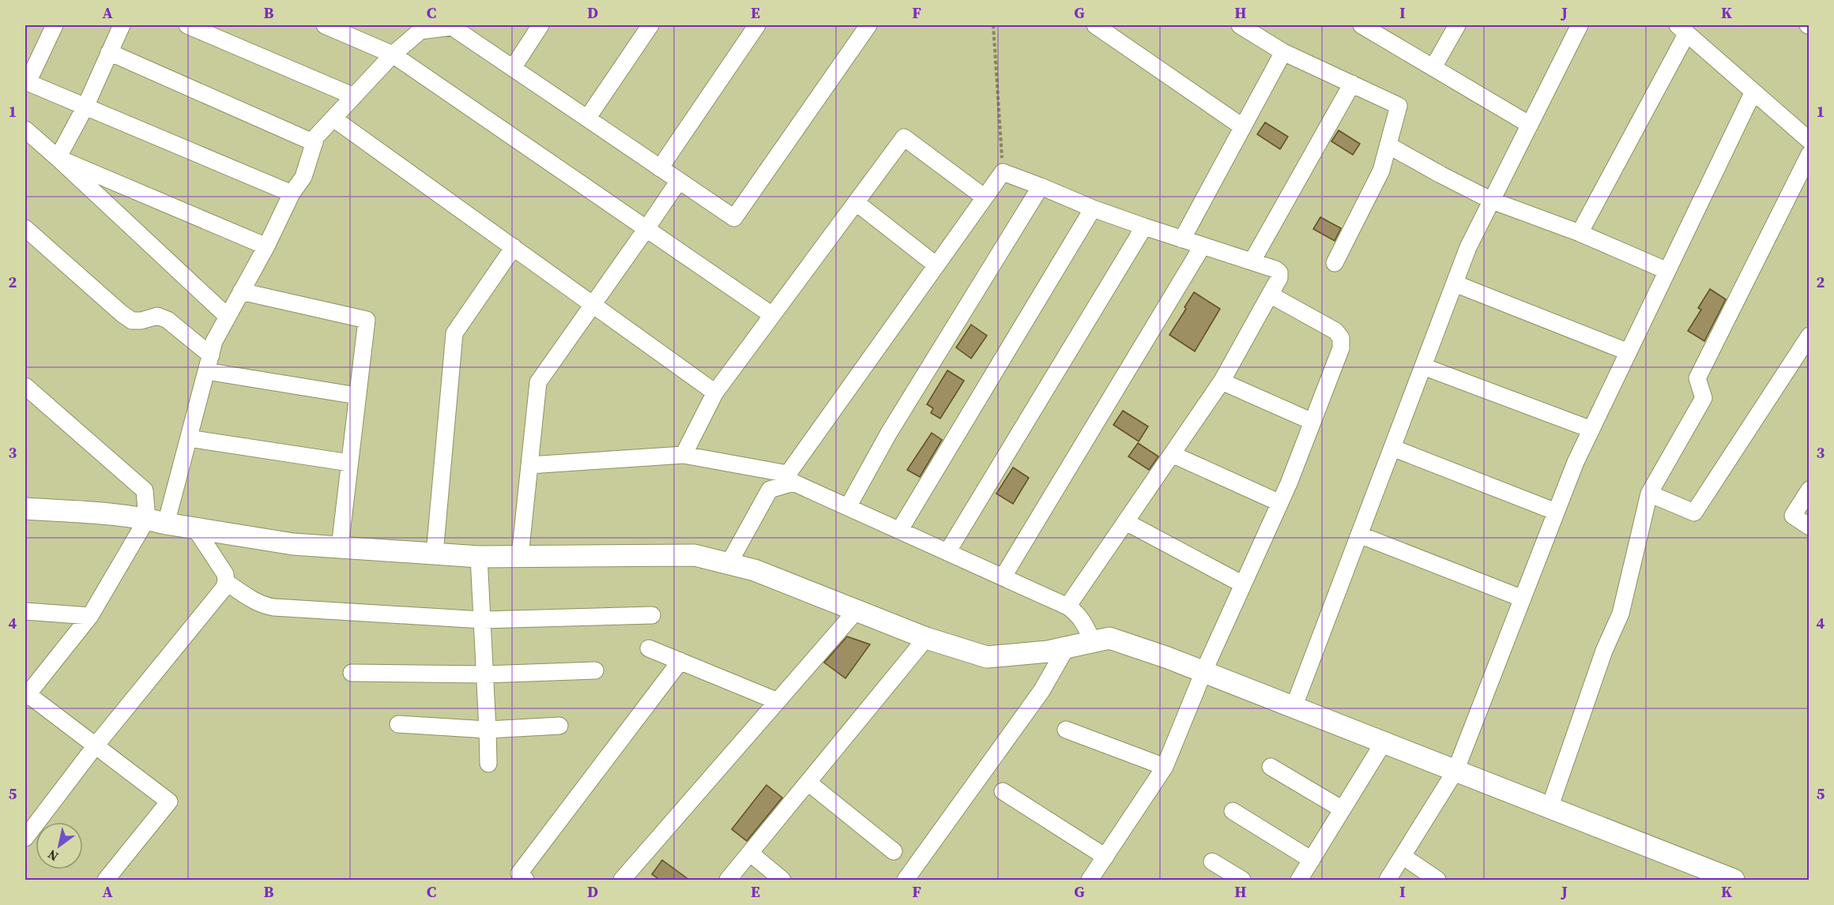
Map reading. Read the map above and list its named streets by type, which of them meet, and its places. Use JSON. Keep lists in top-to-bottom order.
{
  "north": "bottom left",
  "grid": {
    "columns": [
      "A",
      "B",
      "C",
      "D",
      "E",
      "F",
      "G",
      "H",
      "I",
      "J",
      "K"
    ],
    "rows": [
      "1",
      "2",
      "3",
      "4",
      "5"
    ]
  }
}
